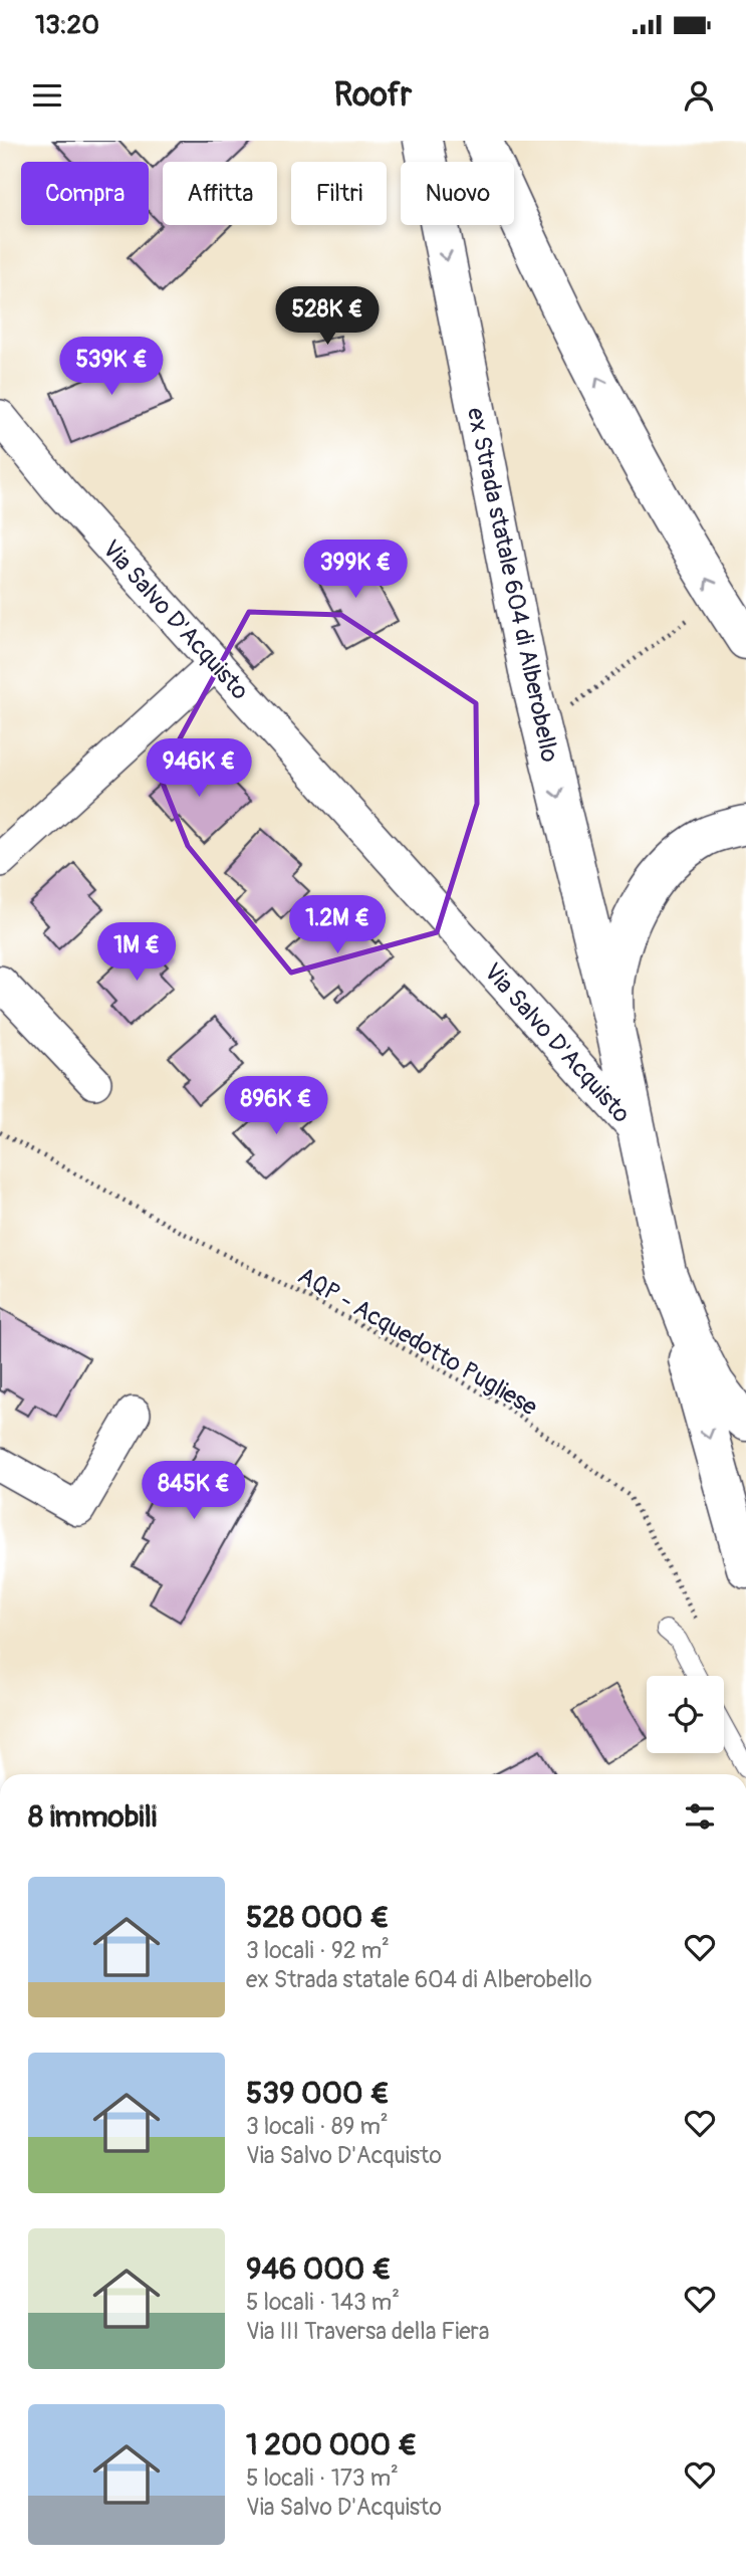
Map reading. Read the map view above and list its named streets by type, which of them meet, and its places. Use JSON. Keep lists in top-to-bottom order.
{
  "streets": {
    "main road": ["ex Strada statale 604 di Alberobello"],
    "street": ["Via Salvo D'Acquisto"],
    "path": ["AQP - Acquedotto Pugliese"]
  },
  "page": {
    "status": "13:20",
    "header": "Roofr",
    "chip": [
      "Compra",
      "Affitta",
      "Filtri",
      "Nuovo"
    ],
    "price": [
      "528K €",
      "539K €",
      "399K €",
      "946K €",
      "1.2M €",
      "1M €",
      "896K €",
      "845K €"
    ],
    "heading": "8 immobili",
    "list": [
      {
        "name": "528 000 €",
        "note": "3 locali · 92 m² · ex Strada statale 604 di Alberobello"
      },
      {
        "name": "539 000 €",
        "note": "3 locali · 89 m² · Via Salvo D'Acquisto"
      },
      {
        "name": "946 000 €",
        "note": "5 locali · 143 m² · Via III Traversa della Fiera"
      },
      {
        "name": "1 200 000 €",
        "note": "5 locali · 173 m² · Via Salvo D'Acquisto"
      }
    ]
  }
}
